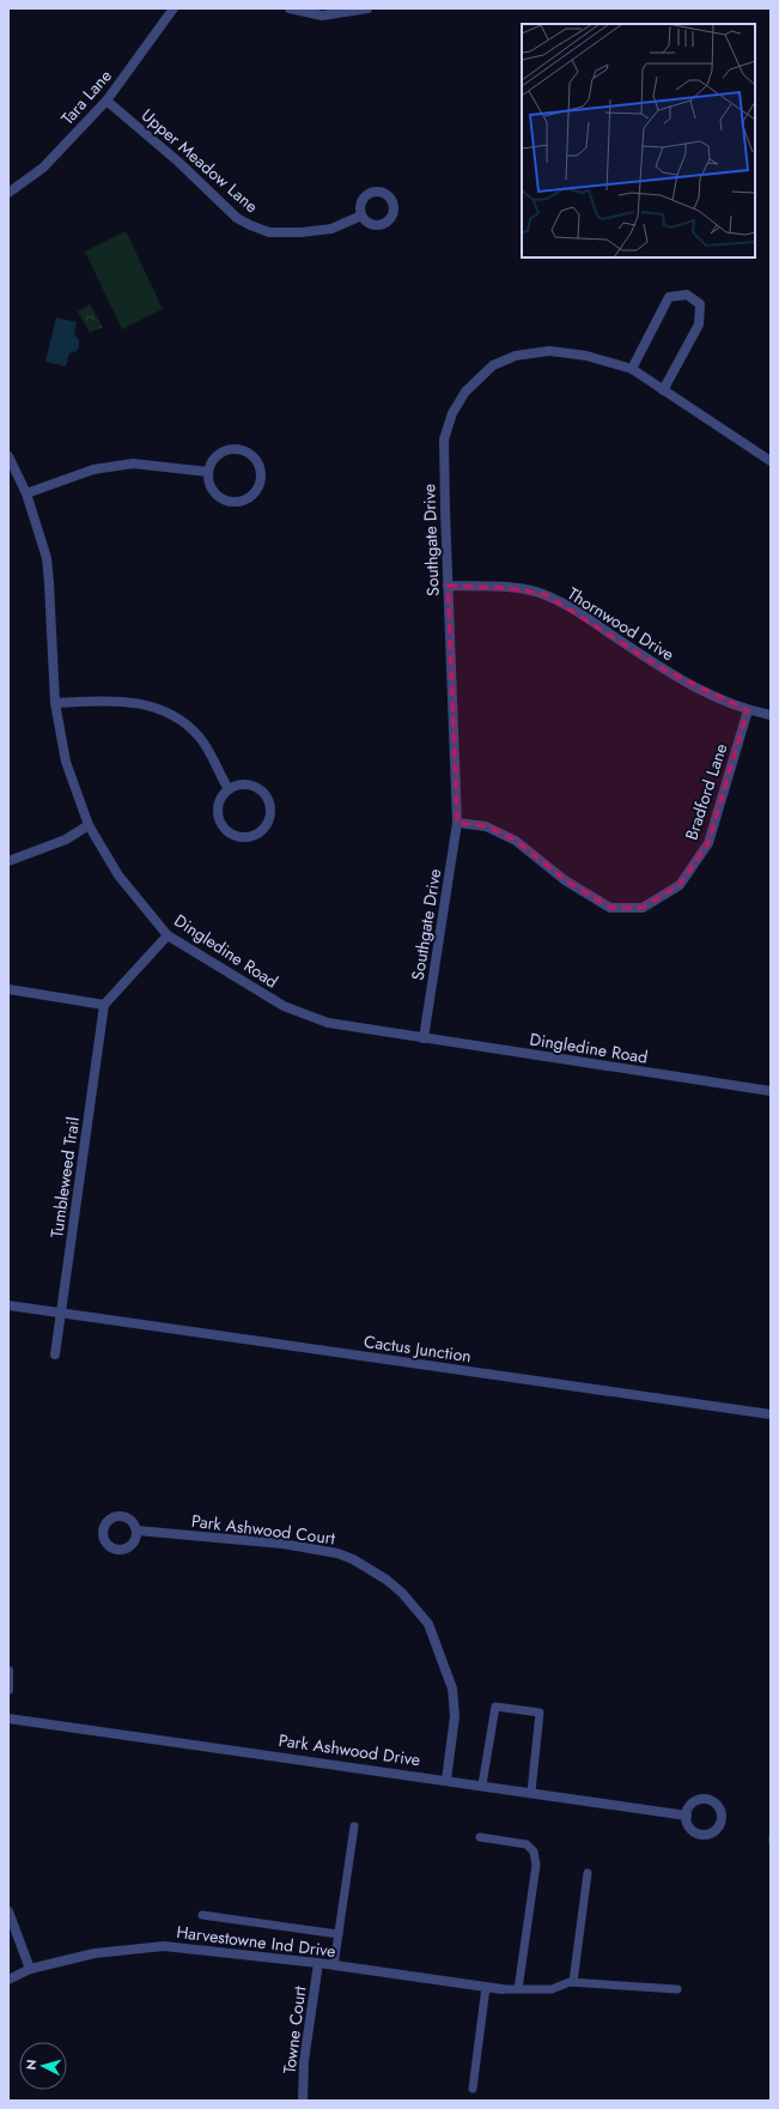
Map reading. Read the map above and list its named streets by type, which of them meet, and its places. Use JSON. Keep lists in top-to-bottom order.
{
  "streets": {
    "street": [
      "Tara Lane",
      "Upper Meadow Lane",
      "Southgate Drive",
      "Thornwood Drive",
      "Bradford Lane",
      "Dingledine Road",
      "Tumbleweed Trail",
      "Cactus Junction",
      "Park Ashwood Court",
      "Park Ashwood Drive",
      "Harvestowne Ind Drive",
      "Towne Court"
    ]
  },
  "crossings": [
    ["Tara Lane", "Upper Meadow Lane"],
    ["Southgate Drive", "Thornwood Drive"],
    ["Southgate Drive", "Bradford Lane"],
    ["Southgate Drive", "Dingledine Road"],
    ["Thornwood Drive", "Bradford Lane"],
    ["Tumbleweed Trail", "Cactus Junction"],
    ["Park Ashwood Court", "Park Ashwood Drive"],
    ["Harvestowne Ind Drive", "Towne Court"]
  ],
  "north": "left"
}
